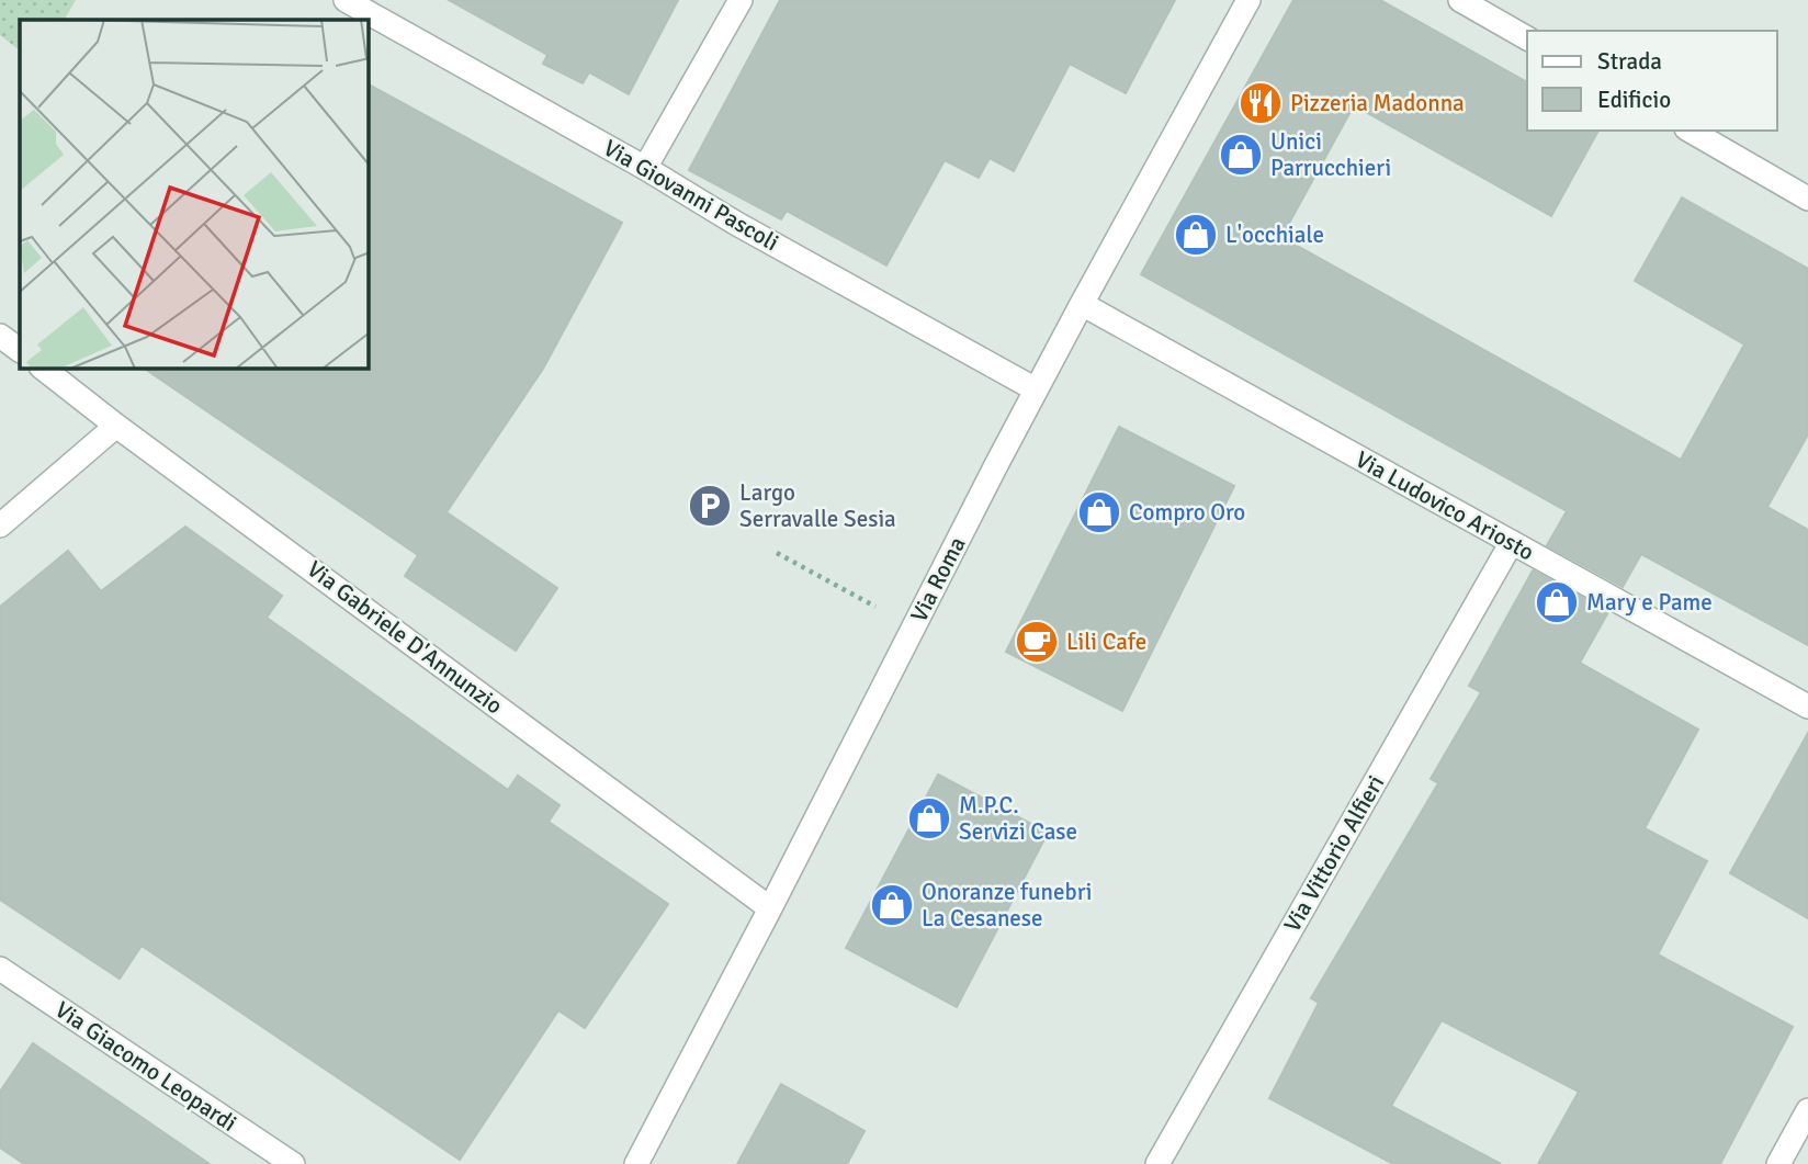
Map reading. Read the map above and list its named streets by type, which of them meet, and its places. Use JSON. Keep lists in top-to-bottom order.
{
  "streets": {
    "street": [
      "Via Giovanni Pascoli",
      "Via Ludovico Ariosto",
      "Via Roma",
      "Via Gabriele D'Annunzio",
      "Via Vittorio Alfieri",
      "Via Giacomo Leopardi"
    ]
  },
  "crossings": [
    ["Via Giovanni Pascoli", "Via Roma"],
    ["Via Ludovico Ariosto", "Via Roma"],
    ["Via Ludovico Ariosto", "Via Vittorio Alfieri"],
    ["Via Roma", "Via Gabriele D'Annunzio"]
  ],
  "places": {
    "restaurant": ["Pizzeria Madonna"],
    "shop": [
      "Unici Parrucchieri",
      "L'occhiale",
      "Compro Oro",
      "Mary e Pame",
      "M.P.C. Servizi Case",
      "Onoranze funebri La Cesanese"
    ],
    "parking": ["Largo Serravalle Sesia"],
    "cafe": ["Lili Cafe"]
  },
  "legend": ["Strada", "Edificio"]
}
